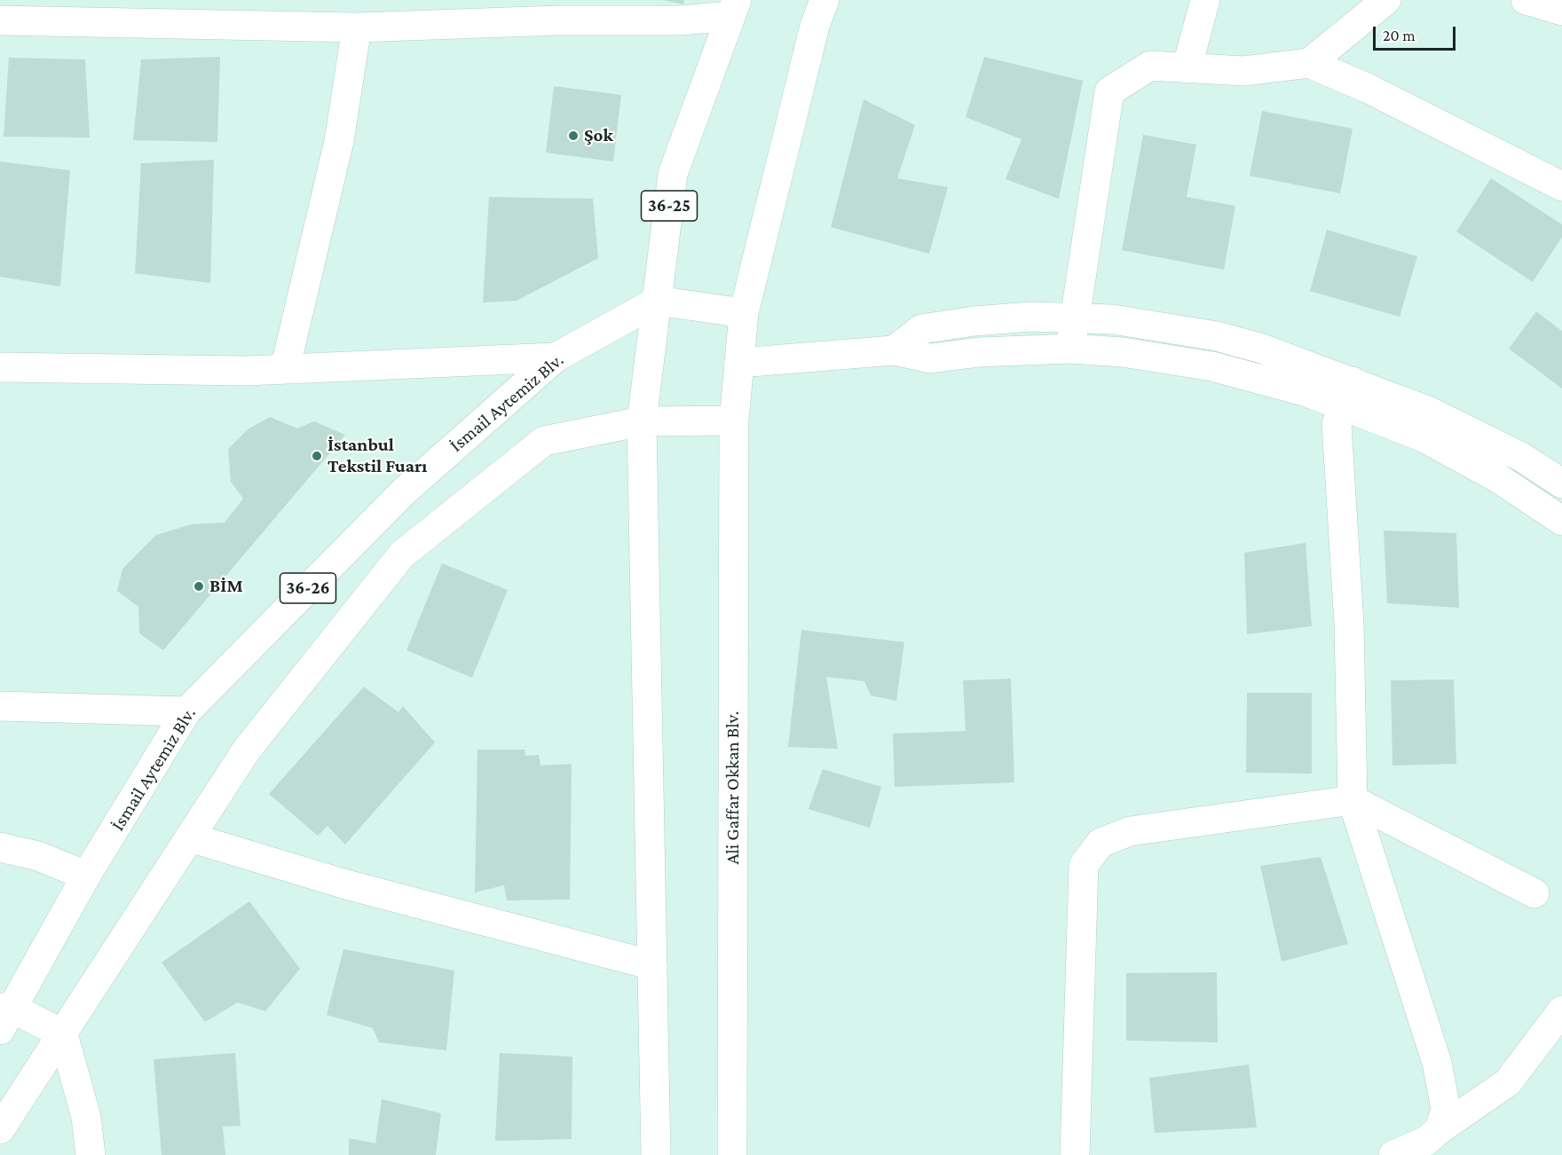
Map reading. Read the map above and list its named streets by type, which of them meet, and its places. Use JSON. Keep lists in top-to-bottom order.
{
  "streets": {
    "street": [
      "36-25",
      "İsmail Aytemiz Blv.",
      "36-26",
      "Ali Gaffar Okkan Blv."
    ]
  },
  "crossings": [
    ["36-25", "İsmail Aytemiz Blv."],
    ["36-25", "36-26"],
    ["36-26", "Ali Gaffar Okkan Blv."]
  ],
  "places": ["Şok", "İstanbul Tekstil Fuarı", "BİM"],
  "scale_bar": "20 m"
}
